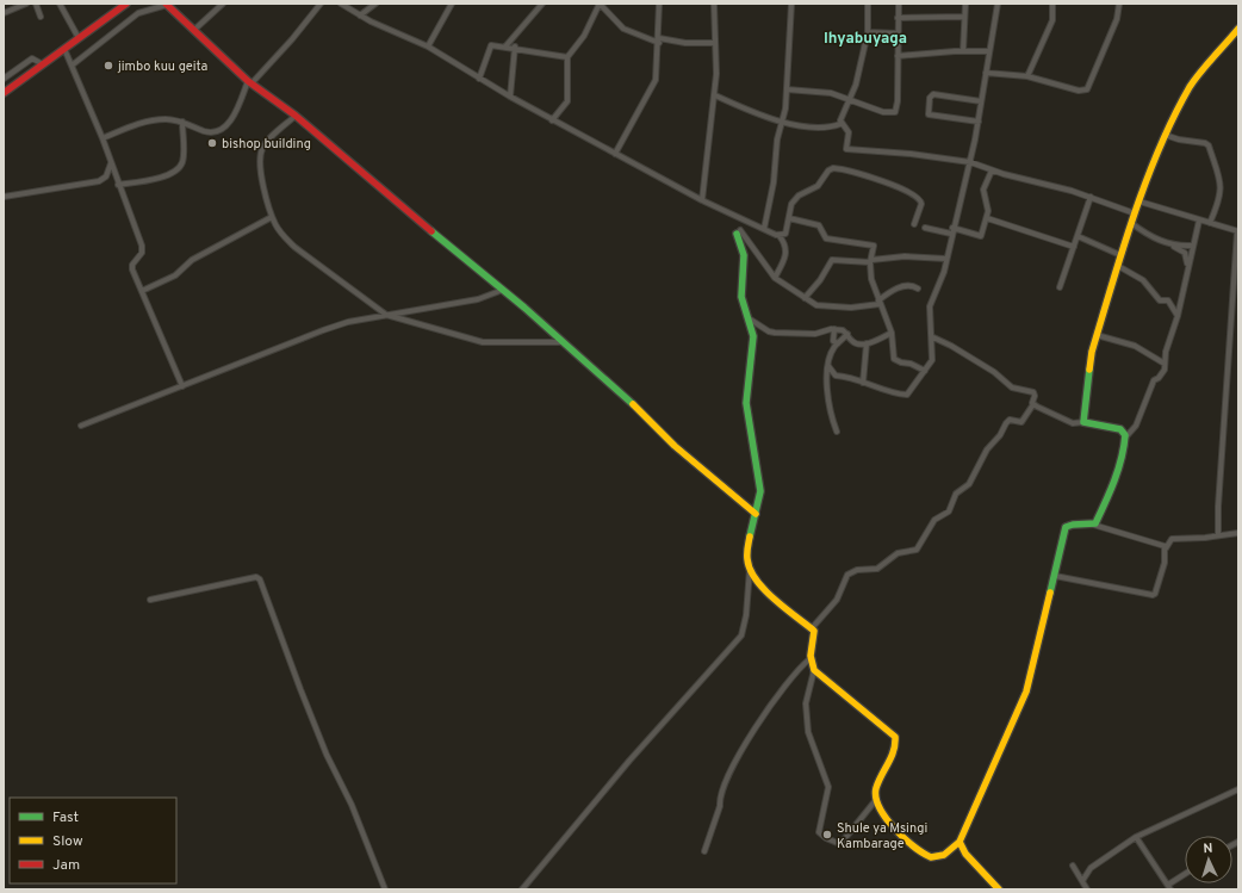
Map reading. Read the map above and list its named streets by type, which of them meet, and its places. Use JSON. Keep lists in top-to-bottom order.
{
  "districts": ["Ihyabuyaga"],
  "places": ["jimbo kuu geita", "bishop building", "Shule ya Msingi Kambarage"],
  "legend": ["Fast", "Slow", "Jam"],
  "north": "top"
}
